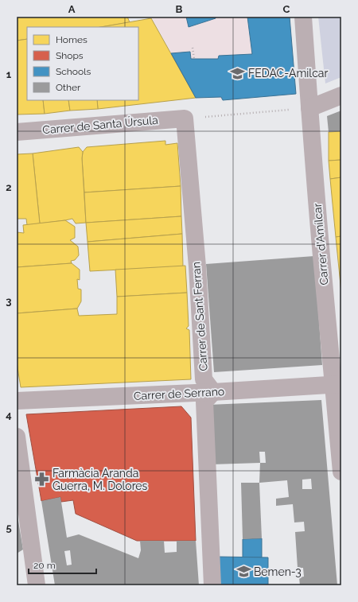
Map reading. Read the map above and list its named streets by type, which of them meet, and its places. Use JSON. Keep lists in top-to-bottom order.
{
  "streets": {
    "street": [
      "Carrer de Santa Úrsula",
      "Carrer d'Amílcar",
      "Carrer de Sant Ferran",
      "Carrer de Serrano"
    ]
  },
  "crossings": [
    ["Carrer de Santa Úrsula", "Carrer de Sant Ferran"],
    ["Carrer d'Amílcar", "Carrer de Serrano"],
    ["Carrer de Sant Ferran", "Carrer de Serrano"]
  ],
  "places": {
    "school or university": ["FEDAC-Amilcar", "Bemen-3"],
    "pharmacy": ["Farmàcia Aranda Guerra, M. Dolores"]
  },
  "legend": [
    "Homes",
    "Shops",
    "Schools",
    "Other"
  ],
  "scale_bar": "20 m",
  "grid": {
    "columns": ["A", "B", "C"],
    "rows": [
      "1",
      "2",
      "3",
      "4",
      "5"
    ]
  }
}
